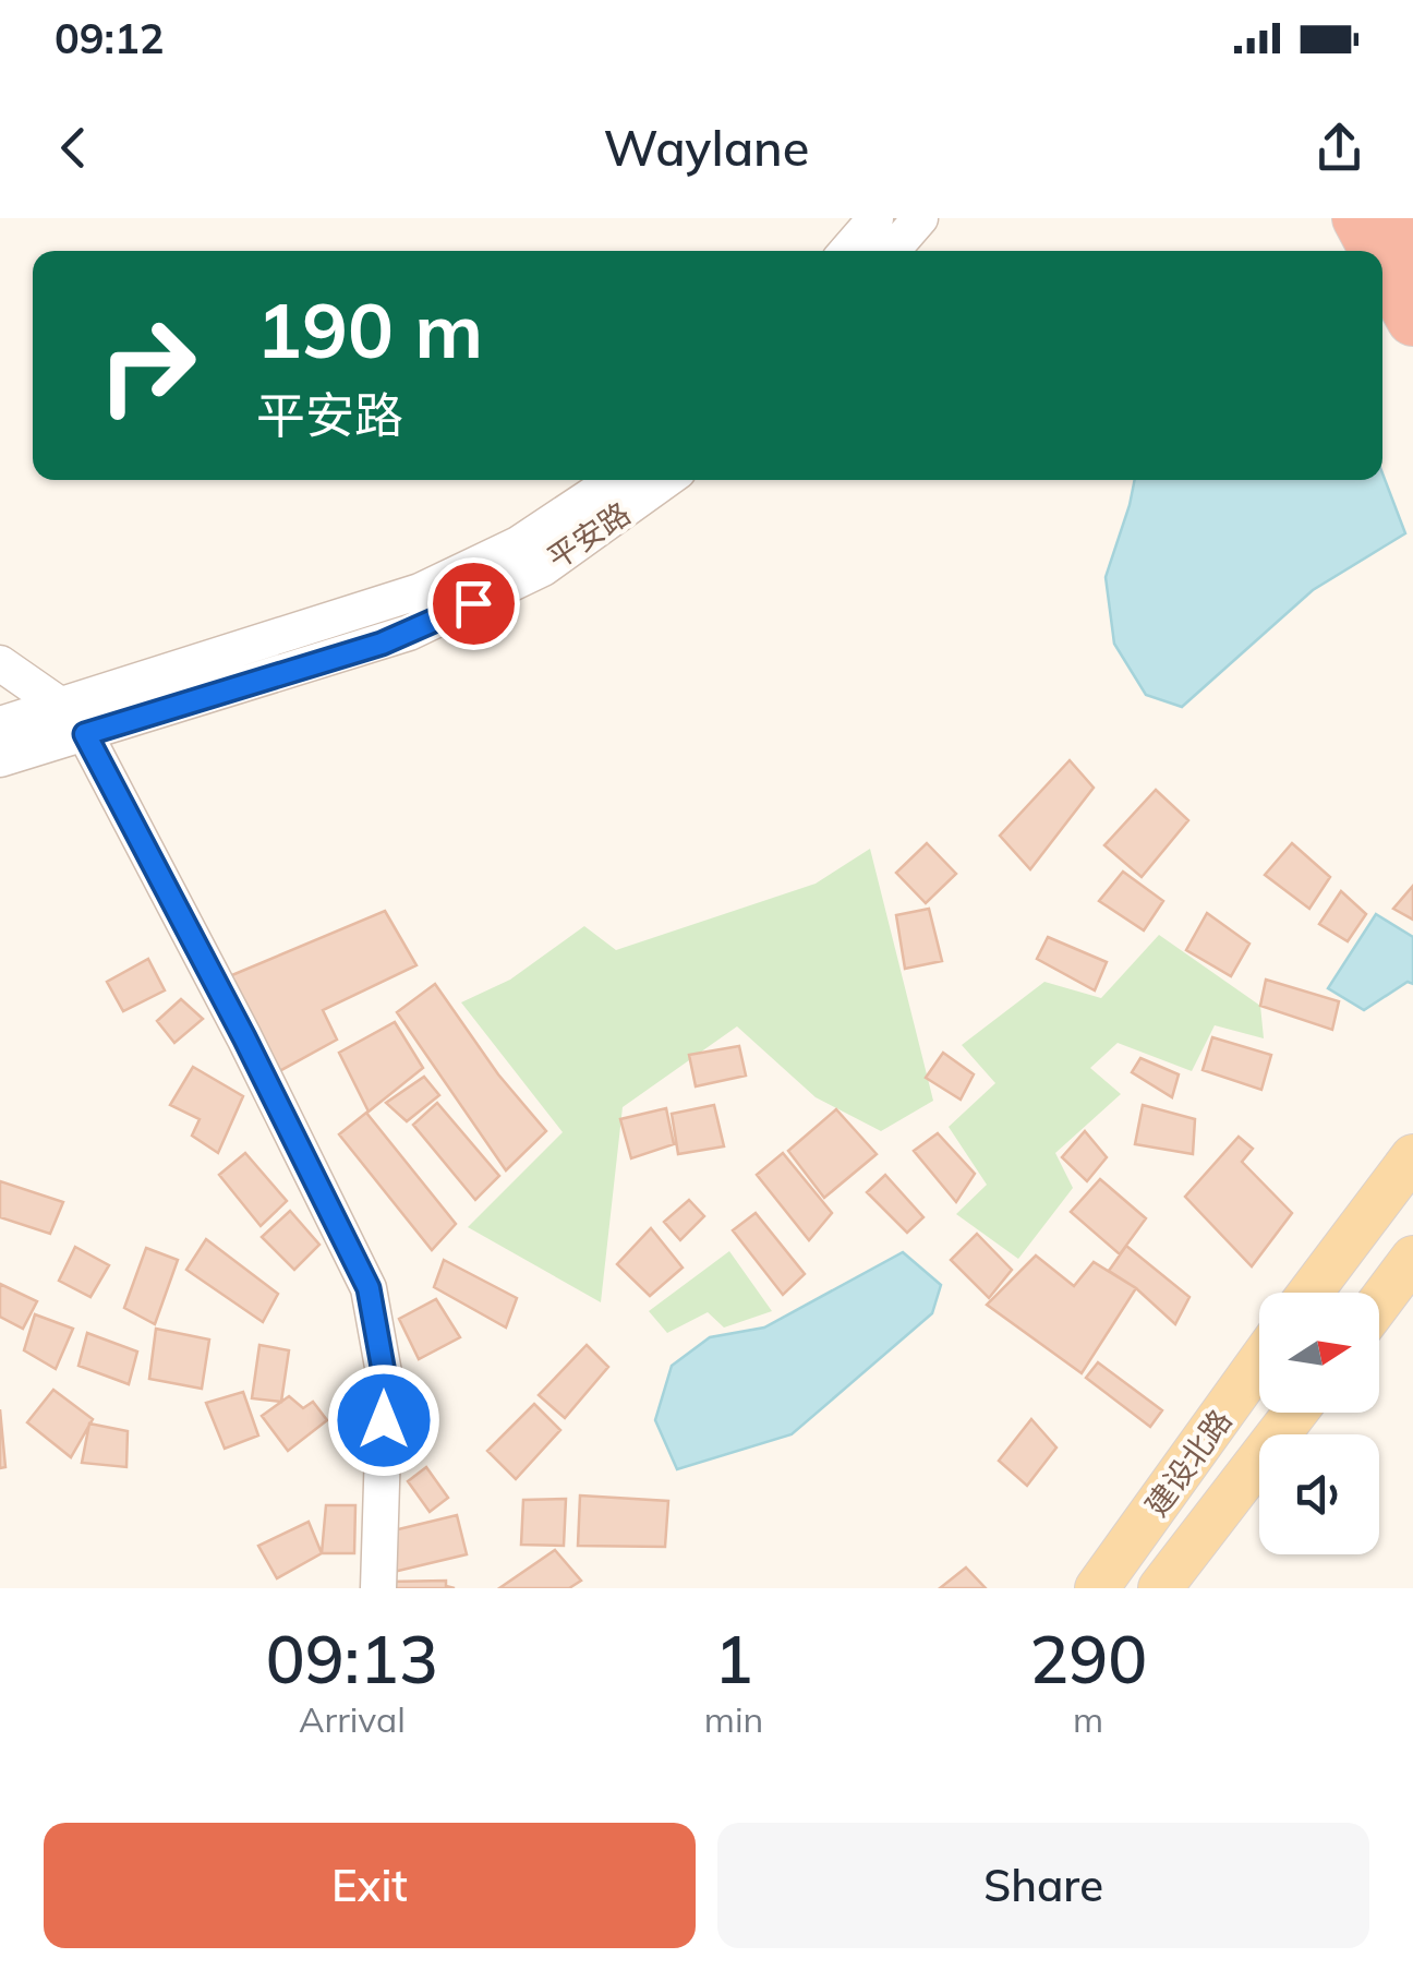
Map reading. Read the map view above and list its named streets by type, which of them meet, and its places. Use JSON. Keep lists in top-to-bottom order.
{
  "streets": {
    "main road": ["建设北路"],
    "street": ["平安路"]
  },
  "north": "right",
  "page": {
    "status": "09:12",
    "header": "Waylane",
    "turn": ["190 m", "平安路"],
    "eta": [
      "09:13",
      "Arrival",
      "1",
      "min",
      "290",
      "m"
    ],
    "buttons": ["Exit", "Share"]
  }
}
